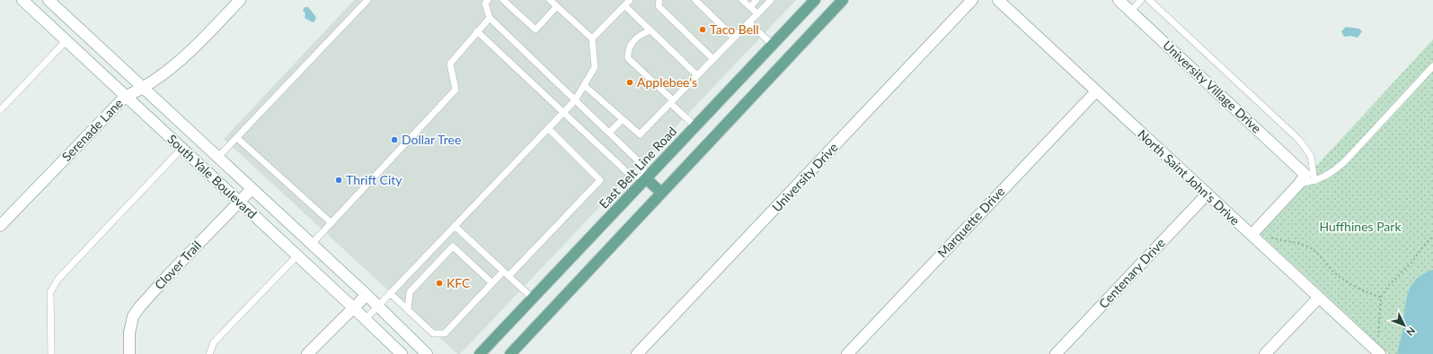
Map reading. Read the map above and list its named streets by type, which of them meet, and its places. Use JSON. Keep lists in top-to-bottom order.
{
  "streets": {
    "main road": ["East Belt Line Road"],
    "street": [
      "University Village Drive",
      "Serenade Lane",
      "South Yale Boulevard",
      "University Drive",
      "North Saint John's Drive",
      "Marquette Drive",
      "Clover Trail",
      "Centenary Drive"
    ]
  },
  "crossings": [
    ["Serenade Lane", "South Yale Boulevard"],
    ["South Yale Boulevard", "Clover Trail"],
    ["North Saint John's Drive", "Marquette Drive"],
    ["North Saint John's Drive", "Centenary Drive"]
  ],
  "parks": ["Huffhines Park"],
  "places": [
    "Taco Bell",
    "Applebee's",
    "Dollar Tree",
    "Thrift City",
    "KFC"
  ],
  "north": "bottom right"
}
